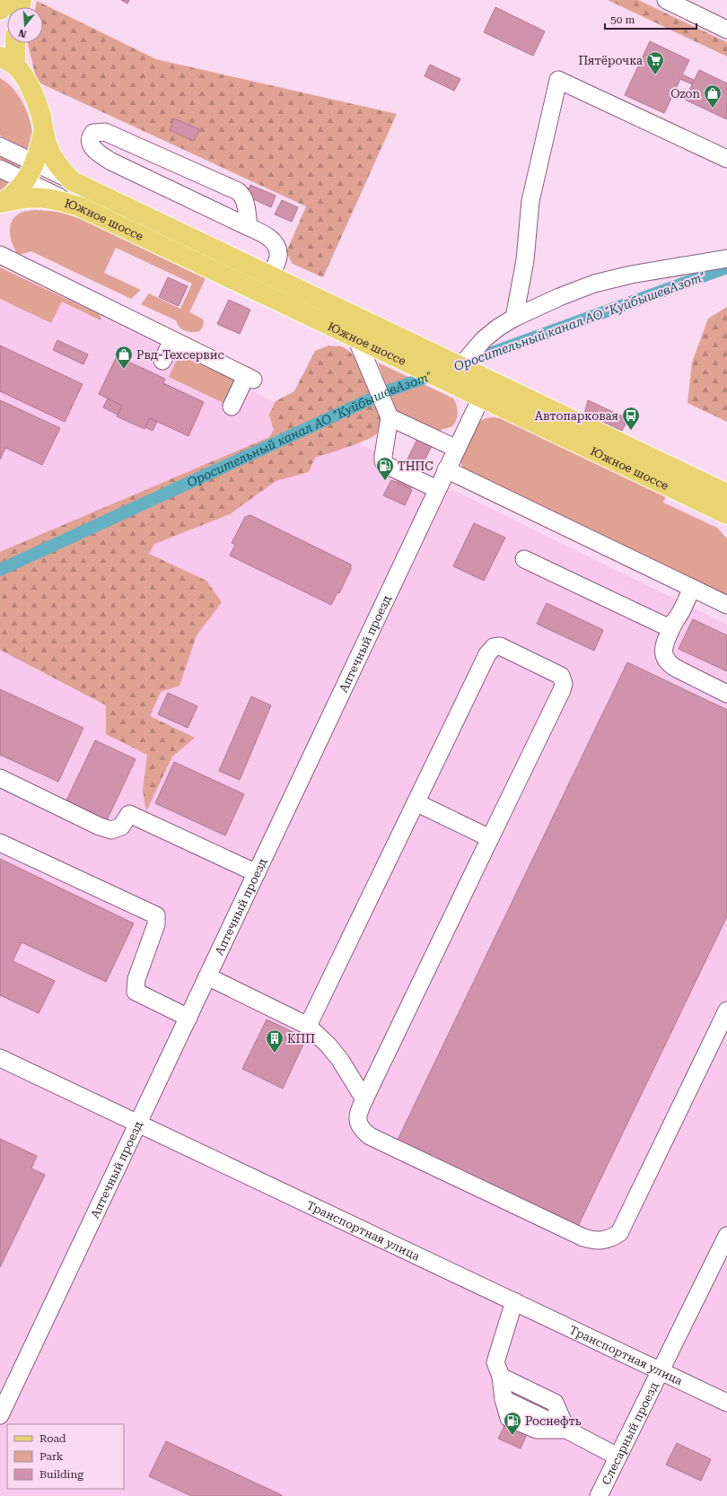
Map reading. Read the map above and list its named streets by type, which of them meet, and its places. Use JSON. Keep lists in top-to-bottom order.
{
  "streets": {
    "main road": ["Южное шоссе"],
    "street": ["Аптечный проезд", "Транспортная улица", "Слесарный проезд"]
  },
  "crossings": [
    ["Южное шоссе", "Аптечный проезд"],
    ["Аптечный проезд", "Транспортная улица"],
    ["Транспортная улица", "Слесарный проезд"]
  ],
  "water": ["Оросительный канал АО \"КуйбышевАзот\""],
  "places": {
    "supermarket": ["Пятёрочка"],
    "shop": ["Ozon", "Рвд-Техсервис"],
    "bus stop": ["Автопарковая"],
    "fuel station": ["ТНПС", "Роснефть"],
    "building": ["КПП"]
  },
  "legend": ["Road", "Park", "Building"],
  "scale_bar": "50 m",
  "north": "bottom"
}
